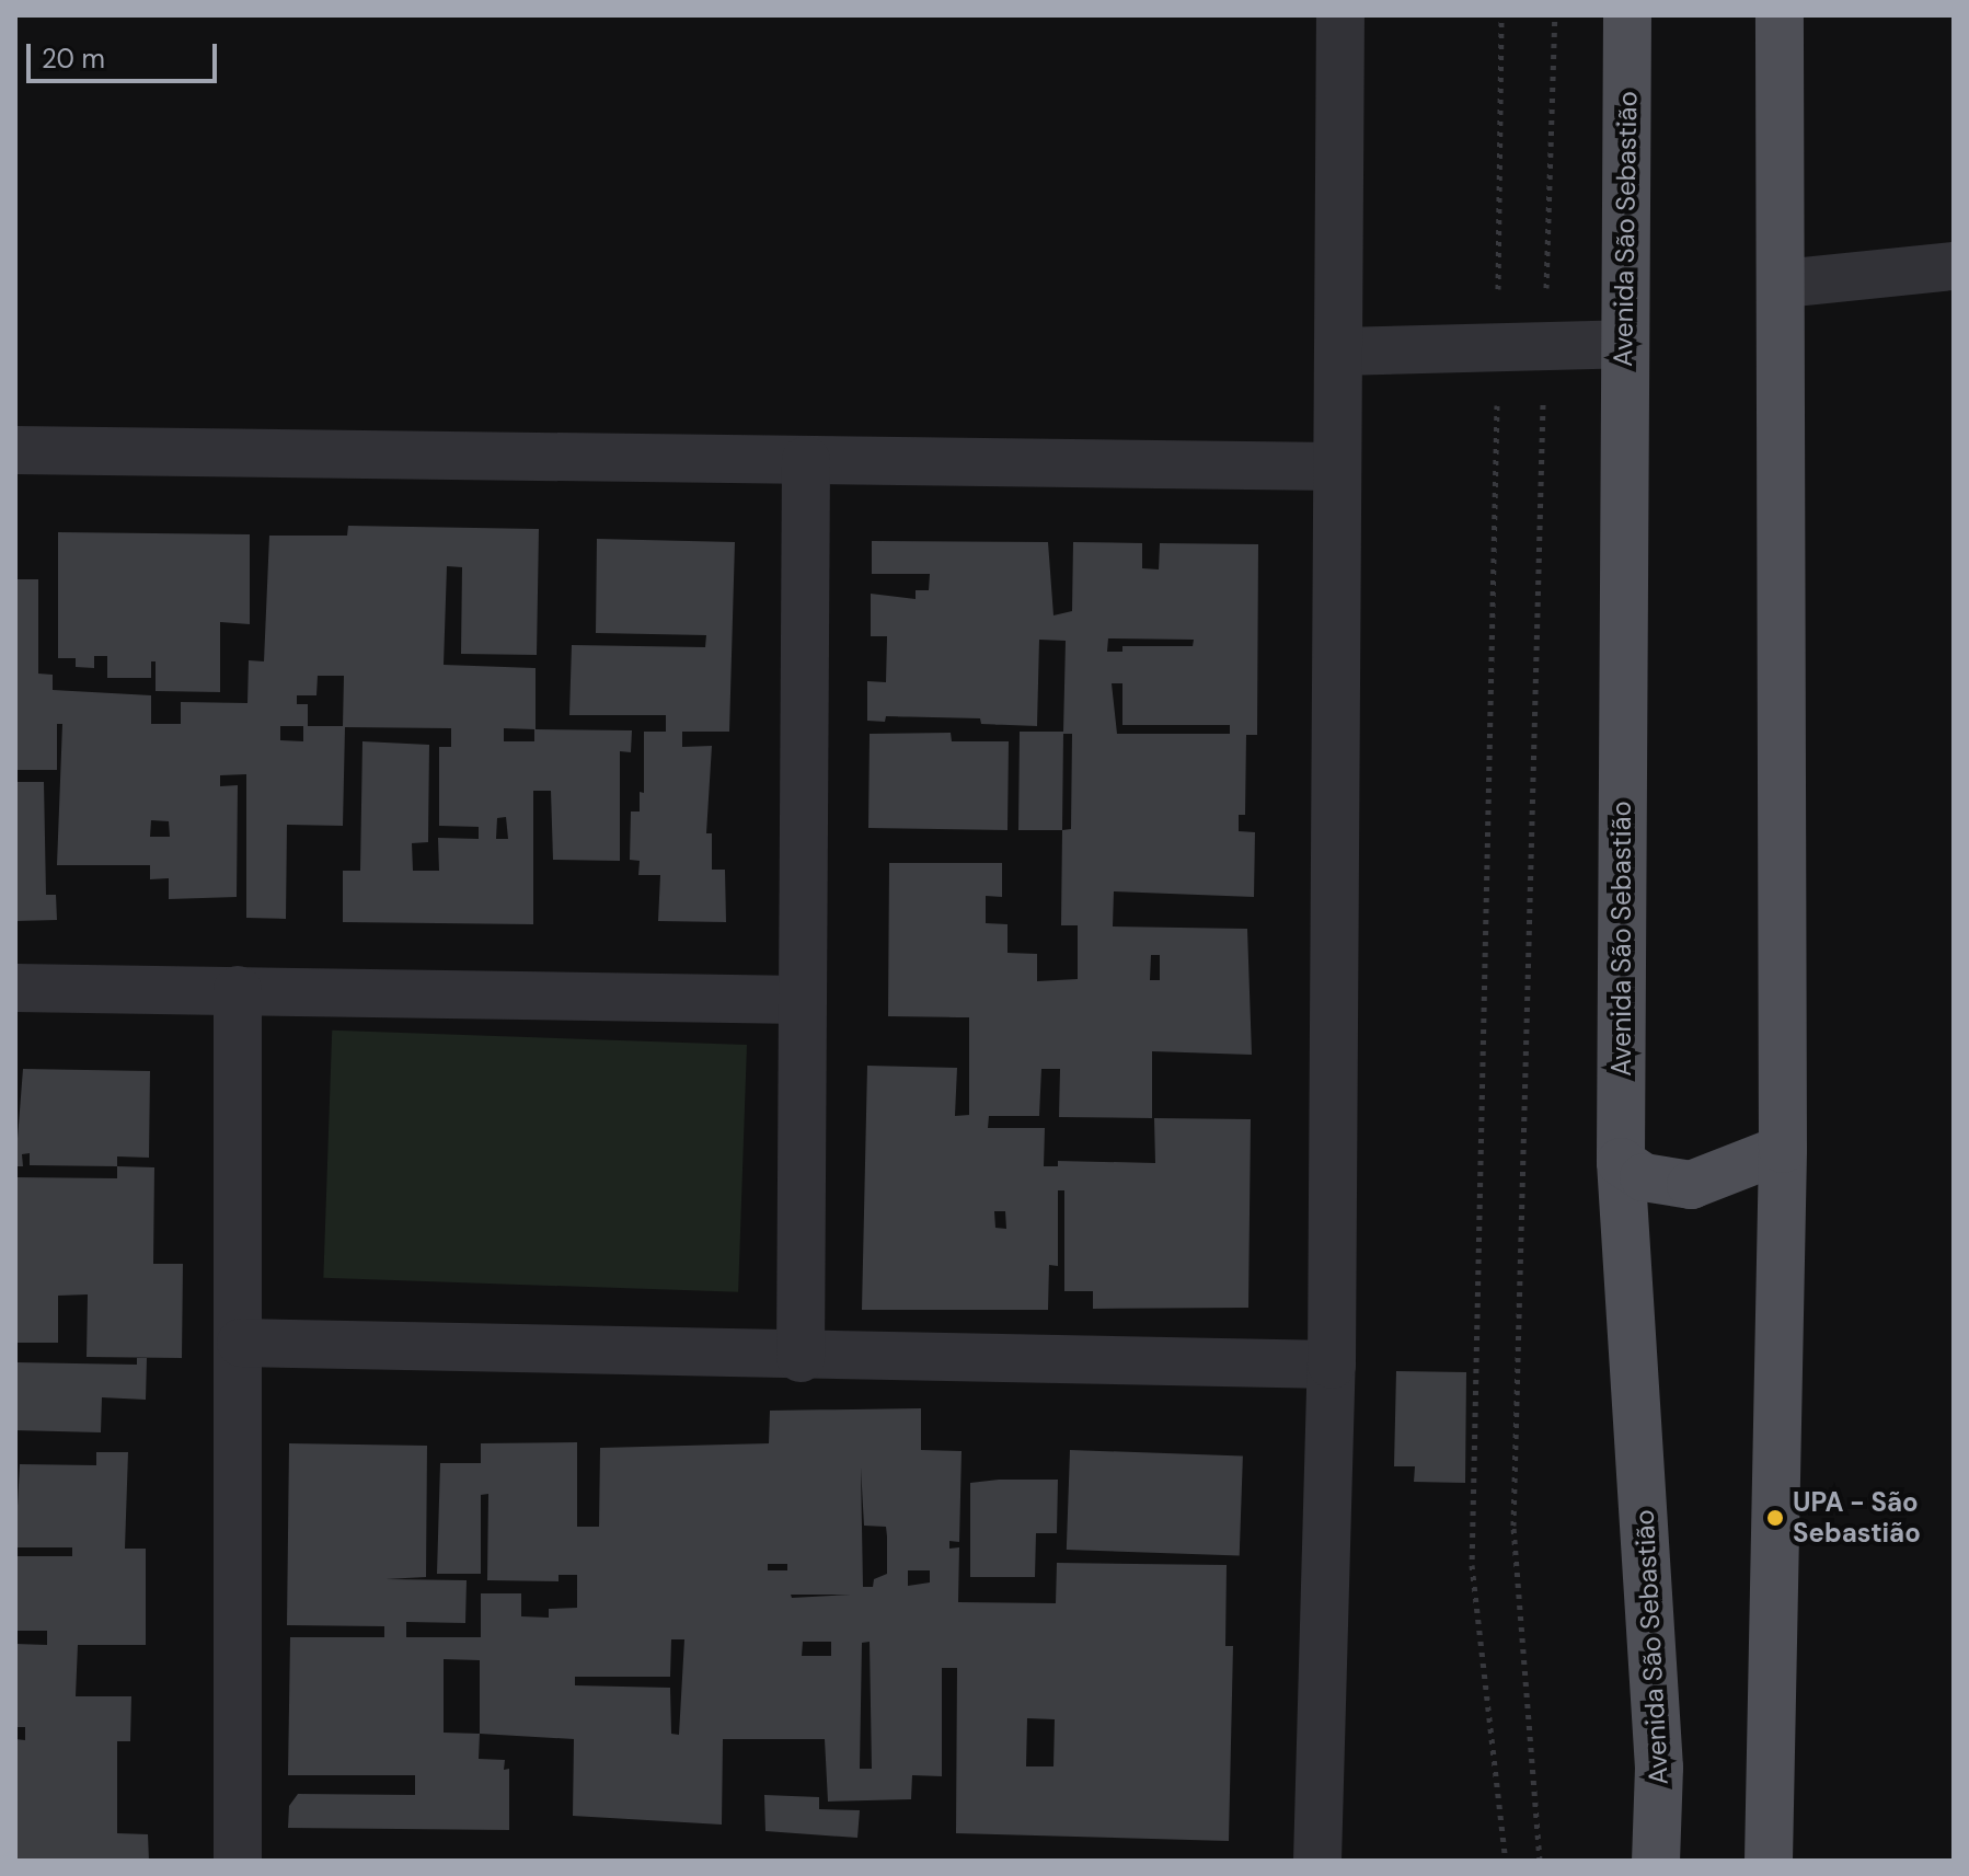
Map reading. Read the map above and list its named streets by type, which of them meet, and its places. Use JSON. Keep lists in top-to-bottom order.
{
  "streets": {
    "main road": ["Avenida São Sebastião"]
  },
  "places": ["UPA - São Sebastião"],
  "scale_bar": "20 m"
}
